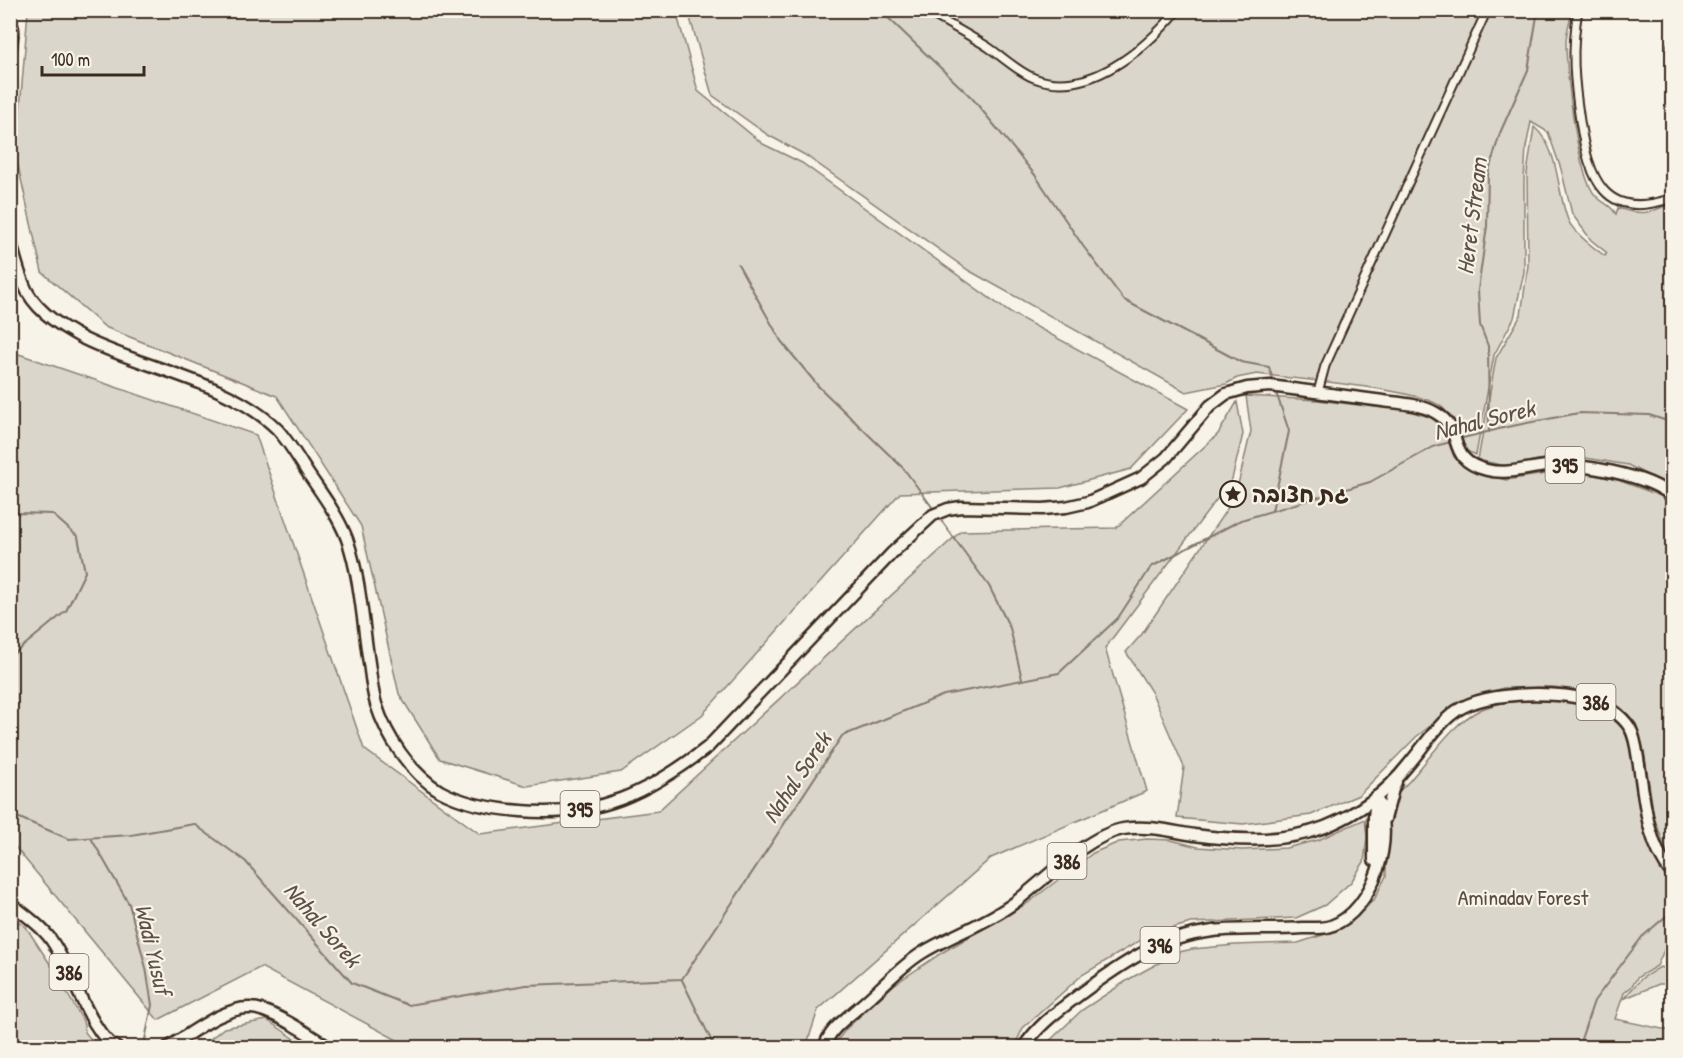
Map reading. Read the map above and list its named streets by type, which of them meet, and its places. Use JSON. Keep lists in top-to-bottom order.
{
  "streets": {
    "main road": ["395", "386", "396"]
  },
  "water": ["Heret Stream", "Nahal Sorek", "Wadi Yusuf"],
  "parks": ["Aminadav Forest"],
  "places": {
    "place": ["גת חצובה"]
  },
  "scale_bar": "100 m"
}
